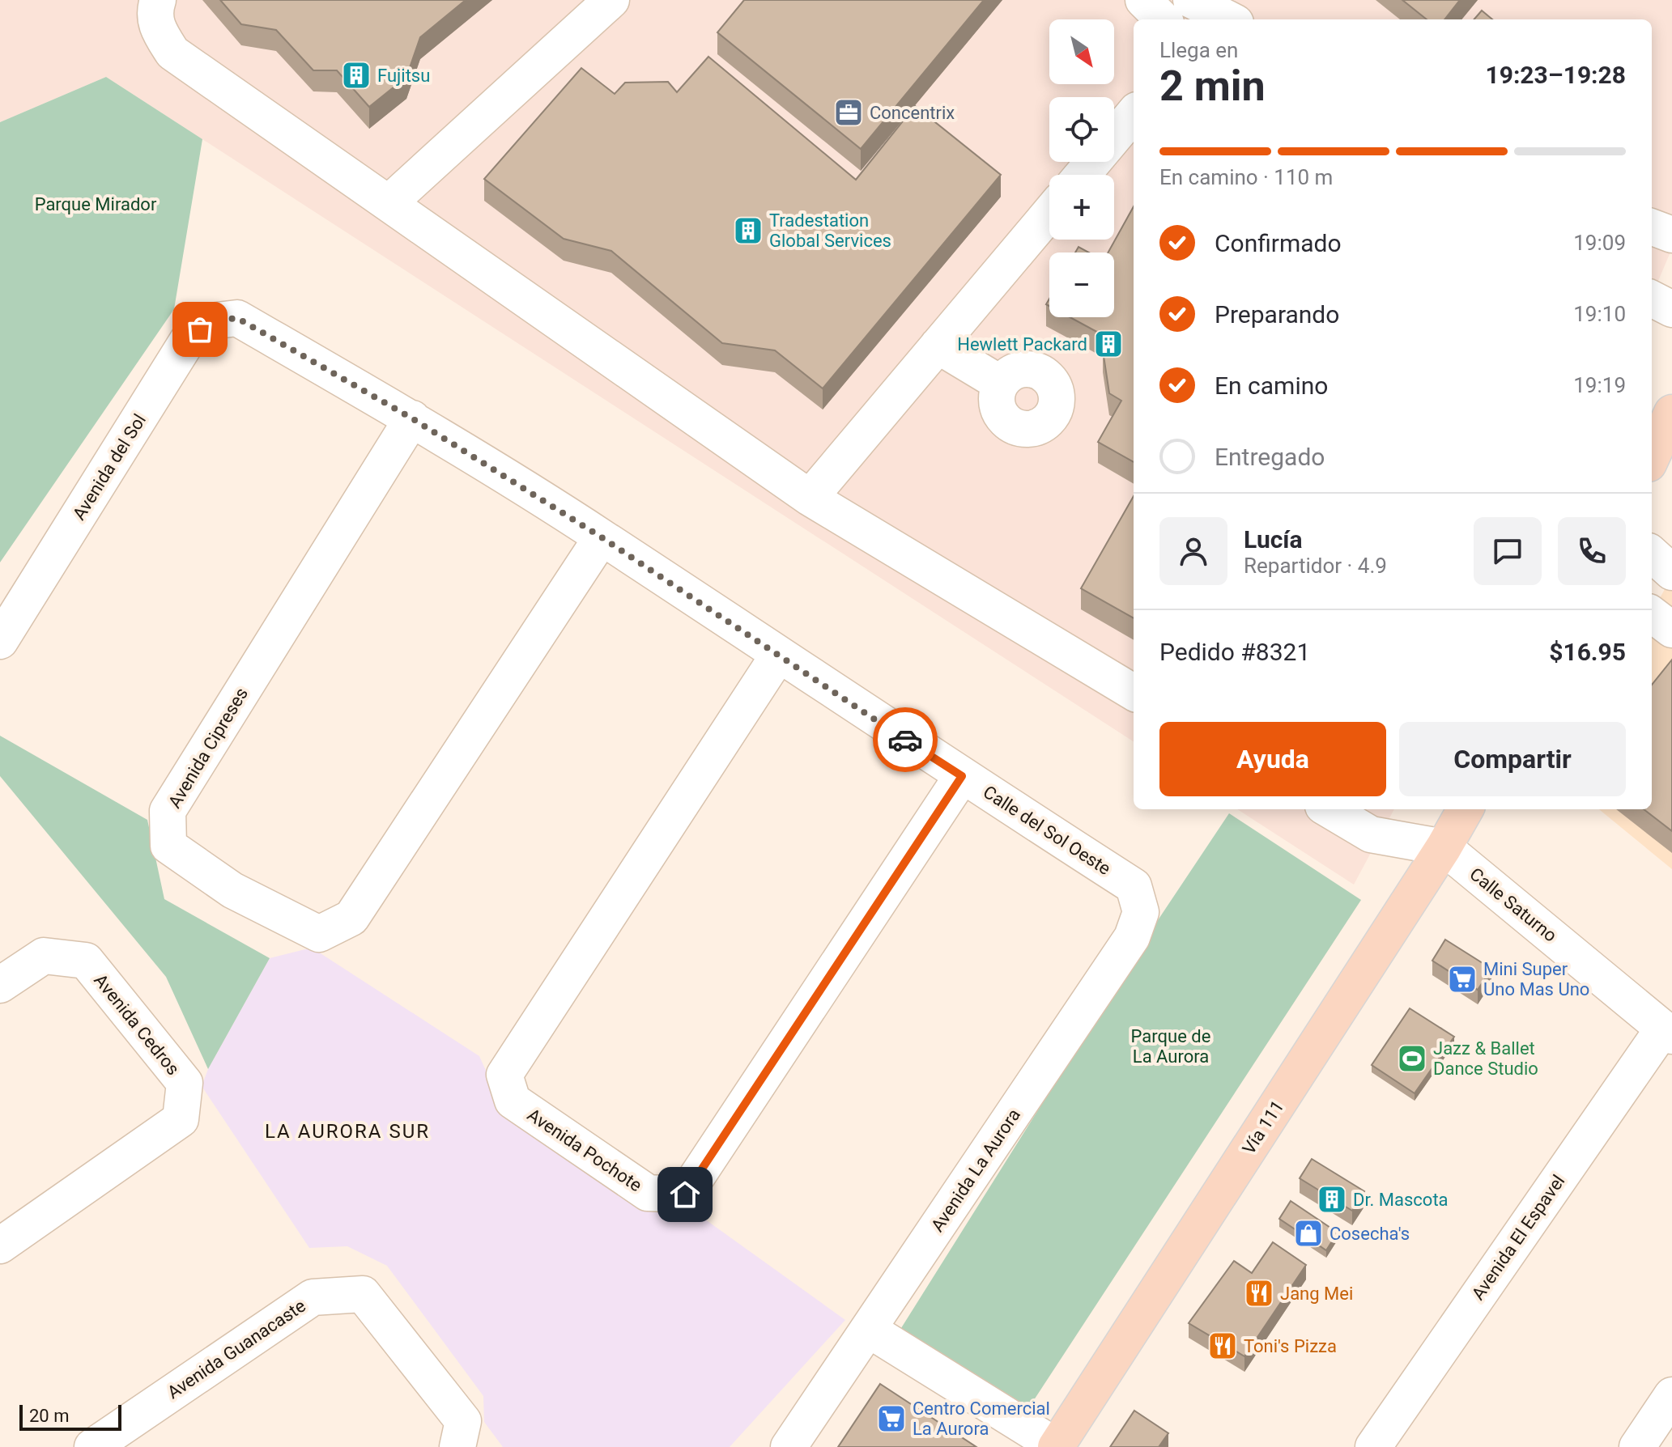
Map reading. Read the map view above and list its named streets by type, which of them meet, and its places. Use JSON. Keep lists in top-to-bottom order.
{
  "streets": {
    "main road": ["Vía 111"],
    "street": [
      "Avenida del Sol",
      "Avenida Cipreses",
      "Calle del Sol Oeste",
      "Calle Saturno",
      "Avenida Cedros",
      "Avenida Pochote",
      "Avenida La Aurora",
      "Avenida El Espavel",
      "Avenida Guanacaste"
    ]
  },
  "crossings": [
    ["Avenida del Sol", "Calle del Sol Oeste"],
    ["Avenida Cipreses", "Calle del Sol Oeste"],
    ["Calle del Sol Oeste", "Avenida Pochote"],
    ["Calle del Sol Oeste", "Avenida La Aurora"],
    ["Calle Saturno", "Vía 111"],
    ["Calle Saturno", "Avenida El Espavel"]
  ],
  "districts": ["LA AURORA SUR"],
  "parks": ["Parque Mirador", "Parque de La Aurora"],
  "places": {
    "building": [
      "Fujitsu",
      "Tradestation Global Services",
      "Hewlett Packard",
      "Dr. Mascota"
    ],
    "office": ["Concentrix"],
    "supermarket": ["Mini Super Uno Mas Uno", "Centro Comercial La Aurora"],
    "sports": ["Jazz & Ballet Dance Studio"],
    "shop": ["Cosecha's"],
    "restaurant": ["Jang Mei", "Toni's Pizza"]
  },
  "scale_bar": "20 m",
  "north": "bottom right",
  "page": {
    "map_buttons": ["+", "−"],
    "heading": ["2 min", "Llega en", "19:23–19:28"],
    "panel": [
      "Lucía",
      "Repartidor · 4.9",
      "Pedido #8321",
      "$16.95"
    ],
    "bar": "En camino · 110 m",
    "list": [
      ["Confirmado", "19:09"],
      ["Preparando", "19:10"],
      ["En camino", "19:19"],
      "Entregado"
    ],
    "buttons": ["Ayuda", "Compartir"],
    "scale": "20 m"
  }
}
